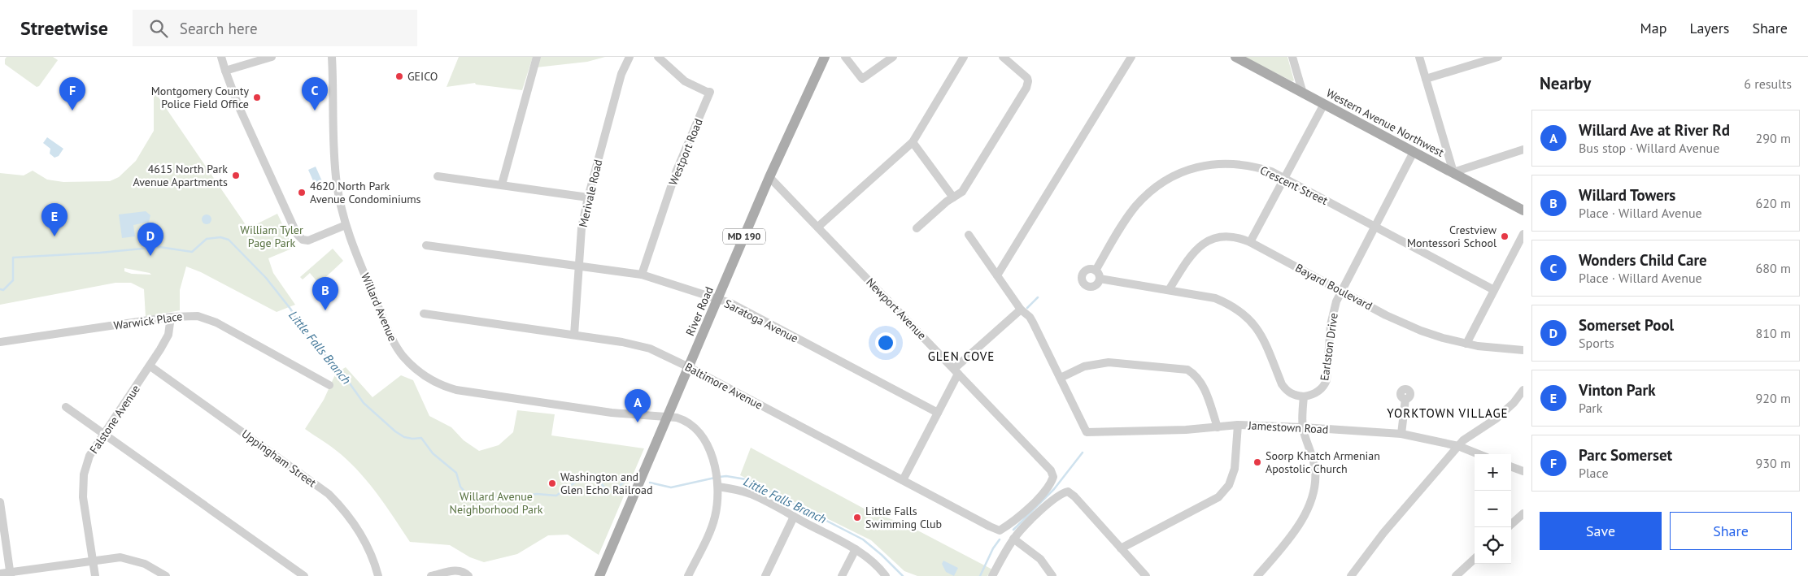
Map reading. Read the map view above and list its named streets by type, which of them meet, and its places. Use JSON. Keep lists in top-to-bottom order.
{
  "streets": {
    "main road": ["Western Avenue Northwest", "MD 190", "River Road"],
    "street": [
      "Westport Road",
      "Crescent Street",
      "Merivale Road",
      "Bayard Boulevard",
      "Willard Avenue",
      "Newport Avenue",
      "Warwick Place",
      "Saratoga Avenue",
      "Earlston Drive",
      "Baltimore Avenue",
      "Falstone Avenue",
      "Jamestown Road",
      "Uppingham Street"
    ]
  },
  "crossings": [
    ["Western Avenue Northwest", "Earlston Drive"],
    ["Westport Road", "Saratoga Avenue"],
    ["Crescent Street", "Earlston Drive"],
    ["Merivale Road", "Saratoga Avenue"],
    ["Merivale Road", "Baltimore Avenue"],
    ["Bayard Boulevard", "Earlston Drive"],
    ["Willard Avenue", "River Road"],
    ["Newport Avenue", "River Road"],
    ["Newport Avenue", "Baltimore Avenue"],
    ["River Road", "Saratoga Avenue"],
    ["River Road", "Baltimore Avenue"],
    ["Warwick Place", "Falstone Avenue"],
    ["Falstone Avenue", "Uppingham Street"]
  ],
  "districts": ["GLEN COVE", "YORKTOWN VILLAGE"],
  "water": ["Little Falls Branch"],
  "parks": ["William Tyler Page Park", "Willard Avenue Neighborhood Park"],
  "places": [
    "GEICO",
    "Montgomery County Police Field Office",
    "4615 North Park Avenue Apartments",
    "4620 North Park Avenue Condominiums",
    "Crestview Montessori School",
    "Soorp Khatch Armenian Apostolic Church",
    "Washington and Glen Echo Railroad",
    "Little Falls Swimming Club"
  ],
  "page": {
    "header": "Streetwise",
    "search": "Search here",
    "nav": ["Map", "Layers", "Share"],
    "heading": ["Nearby", "6 results"],
    "pins": [
      "C",
      "F",
      "E",
      "D",
      "B",
      "A"
    ],
    "list": [
      {
        "mark": "A",
        "name": "Willard Ave at River Rd",
        "note": "Bus stop · Willard Avenue",
        "value": "290 m"
      },
      {
        "mark": "B",
        "name": "Willard Towers",
        "note": "Place · Willard Avenue",
        "value": "620 m"
      },
      {
        "mark": "C",
        "name": "Wonders Child Care",
        "note": "Place · Willard Avenue",
        "value": "680 m"
      },
      {
        "mark": "D",
        "name": "Somerset Pool",
        "note": "Sports",
        "value": "810 m"
      },
      {
        "mark": "E",
        "name": "Vinton Park",
        "note": "Park",
        "value": "920 m"
      },
      {
        "mark": "F",
        "name": "Parc Somerset",
        "note": "Place",
        "value": "930 m"
      }
    ],
    "map_buttons": ["+", "−"],
    "buttons": ["Save", "Share"]
  }
}
